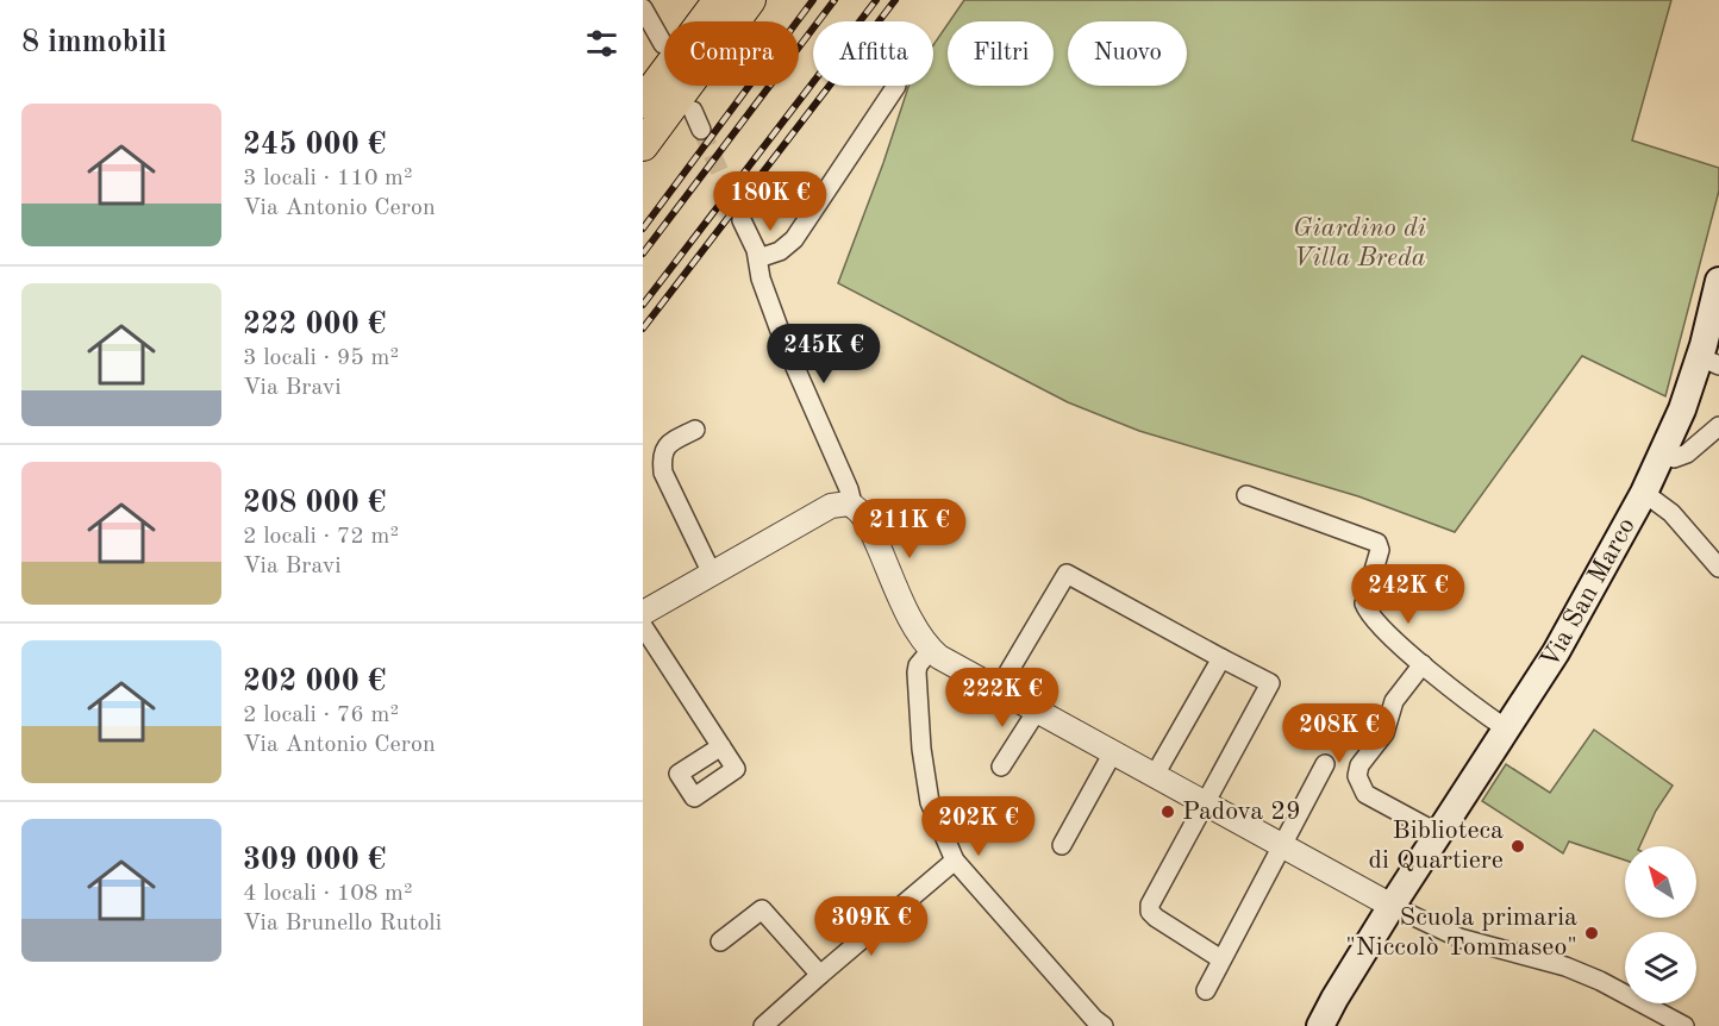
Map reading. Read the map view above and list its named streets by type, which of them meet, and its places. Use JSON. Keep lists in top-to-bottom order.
{
  "streets": {
    "main road": ["Via San Marco"]
  },
  "parks": ["Giardino di Villa Breda"],
  "places": ["Padova 29", "Biblioteca di Quartiere", "Scuola primaria \"Niccolò Tommaseo\""],
  "north": "top left",
  "page": {
    "heading": "8 immobili",
    "chip": [
      "Compra",
      "Affitta",
      "Filtri",
      "Nuovo"
    ],
    "list": [
      {
        "name": "245 000 €",
        "note": "3 locali · 110 m² · Via Antonio Ceron"
      },
      {
        "name": "222 000 €",
        "note": "3 locali · 95 m² · Via Bravi"
      },
      {
        "name": "208 000 €",
        "note": "2 locali · 72 m² · Via Bravi"
      },
      {
        "name": "202 000 €",
        "note": "2 locali · 76 m² · Via Antonio Ceron"
      },
      {
        "name": "309 000 €",
        "note": "4 locali · 108 m² · Via Brunello Rutoli"
      }
    ],
    "price": [
      "180K €",
      "245K €",
      "211K €",
      "242K €",
      "222K €",
      "208K €",
      "202K €",
      "309K €"
    ]
  }
}
